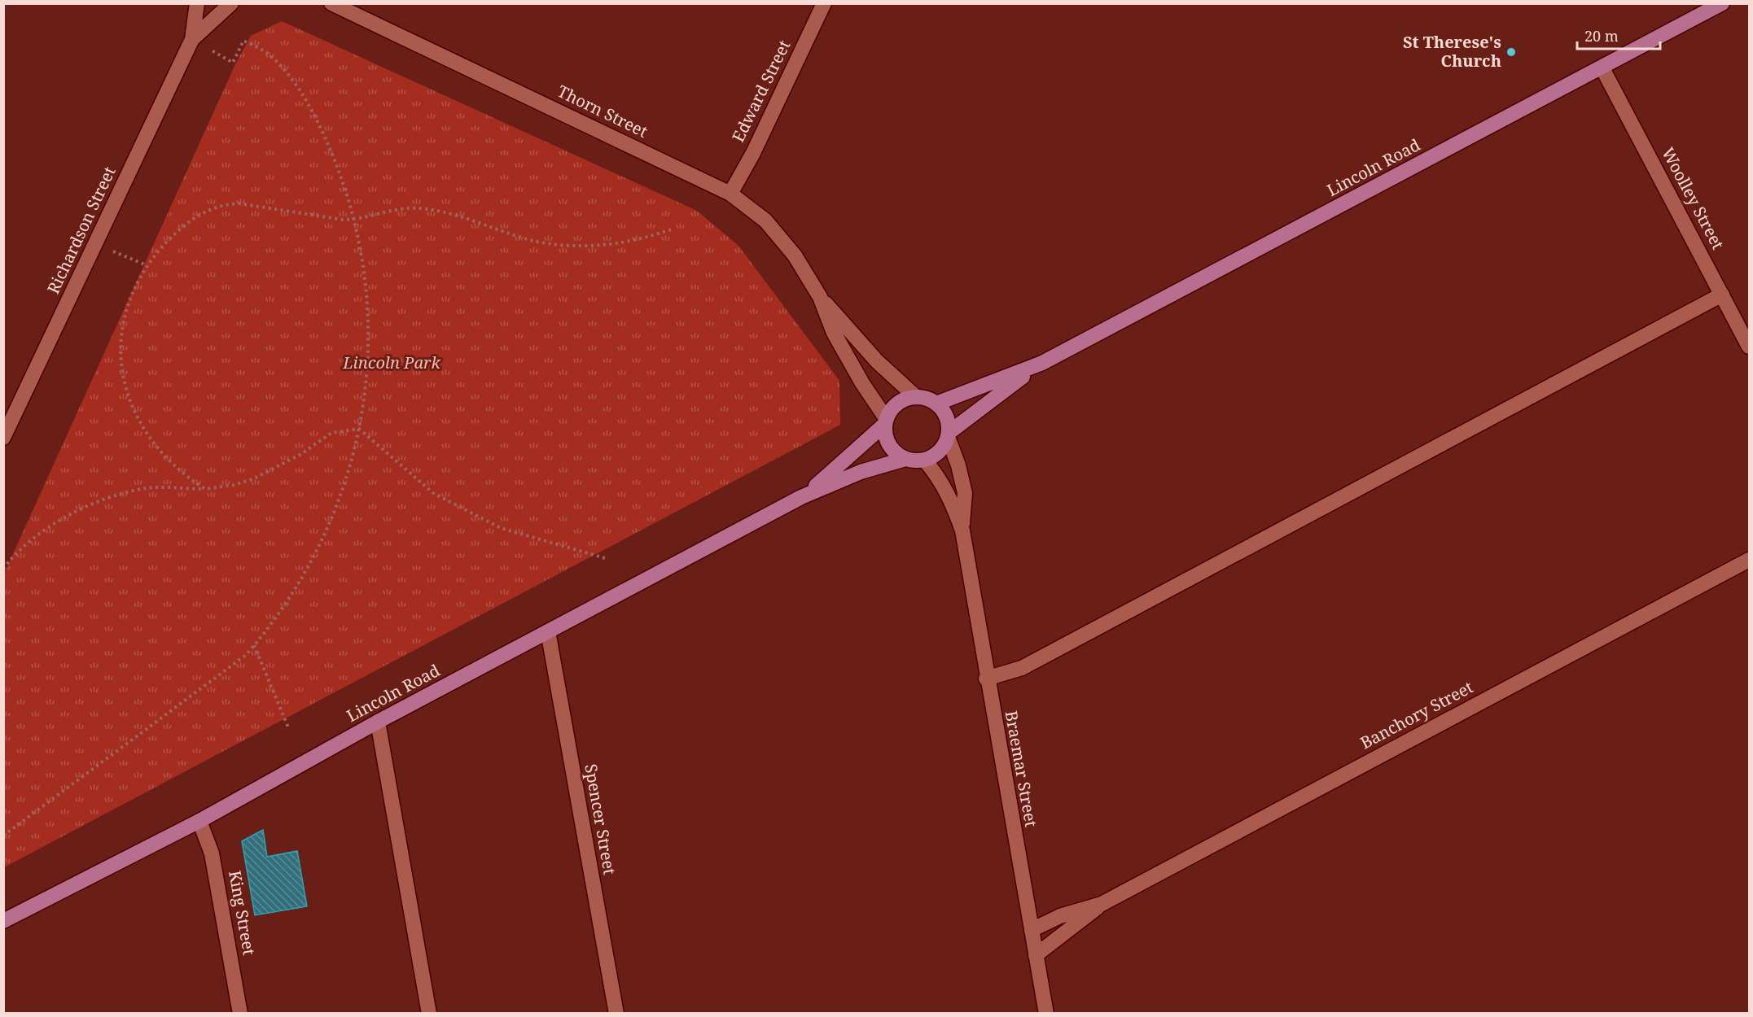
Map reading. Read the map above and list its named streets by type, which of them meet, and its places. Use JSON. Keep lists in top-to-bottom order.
{
  "streets": {
    "main road": ["Lincoln Road"],
    "street": [
      "Edward Street",
      "Thorn Street",
      "Woolley Street",
      "Richardson Street",
      "Banchory Street",
      "Braemar Street",
      "Spencer Street",
      "King Street"
    ]
  },
  "crossings": [
    ["Edward Street", "Thorn Street"],
    ["Thorn Street", "Lincoln Road"],
    ["Thorn Street", "Braemar Street"],
    ["Lincoln Road", "Woolley Street"],
    ["Lincoln Road", "Braemar Street"],
    ["Lincoln Road", "Spencer Street"],
    ["Lincoln Road", "King Street"],
    ["Banchory Street", "Braemar Street"]
  ],
  "parks": ["Lincoln Park"],
  "places": ["St Therese's Church"],
  "scale_bar": "20 m"
}
